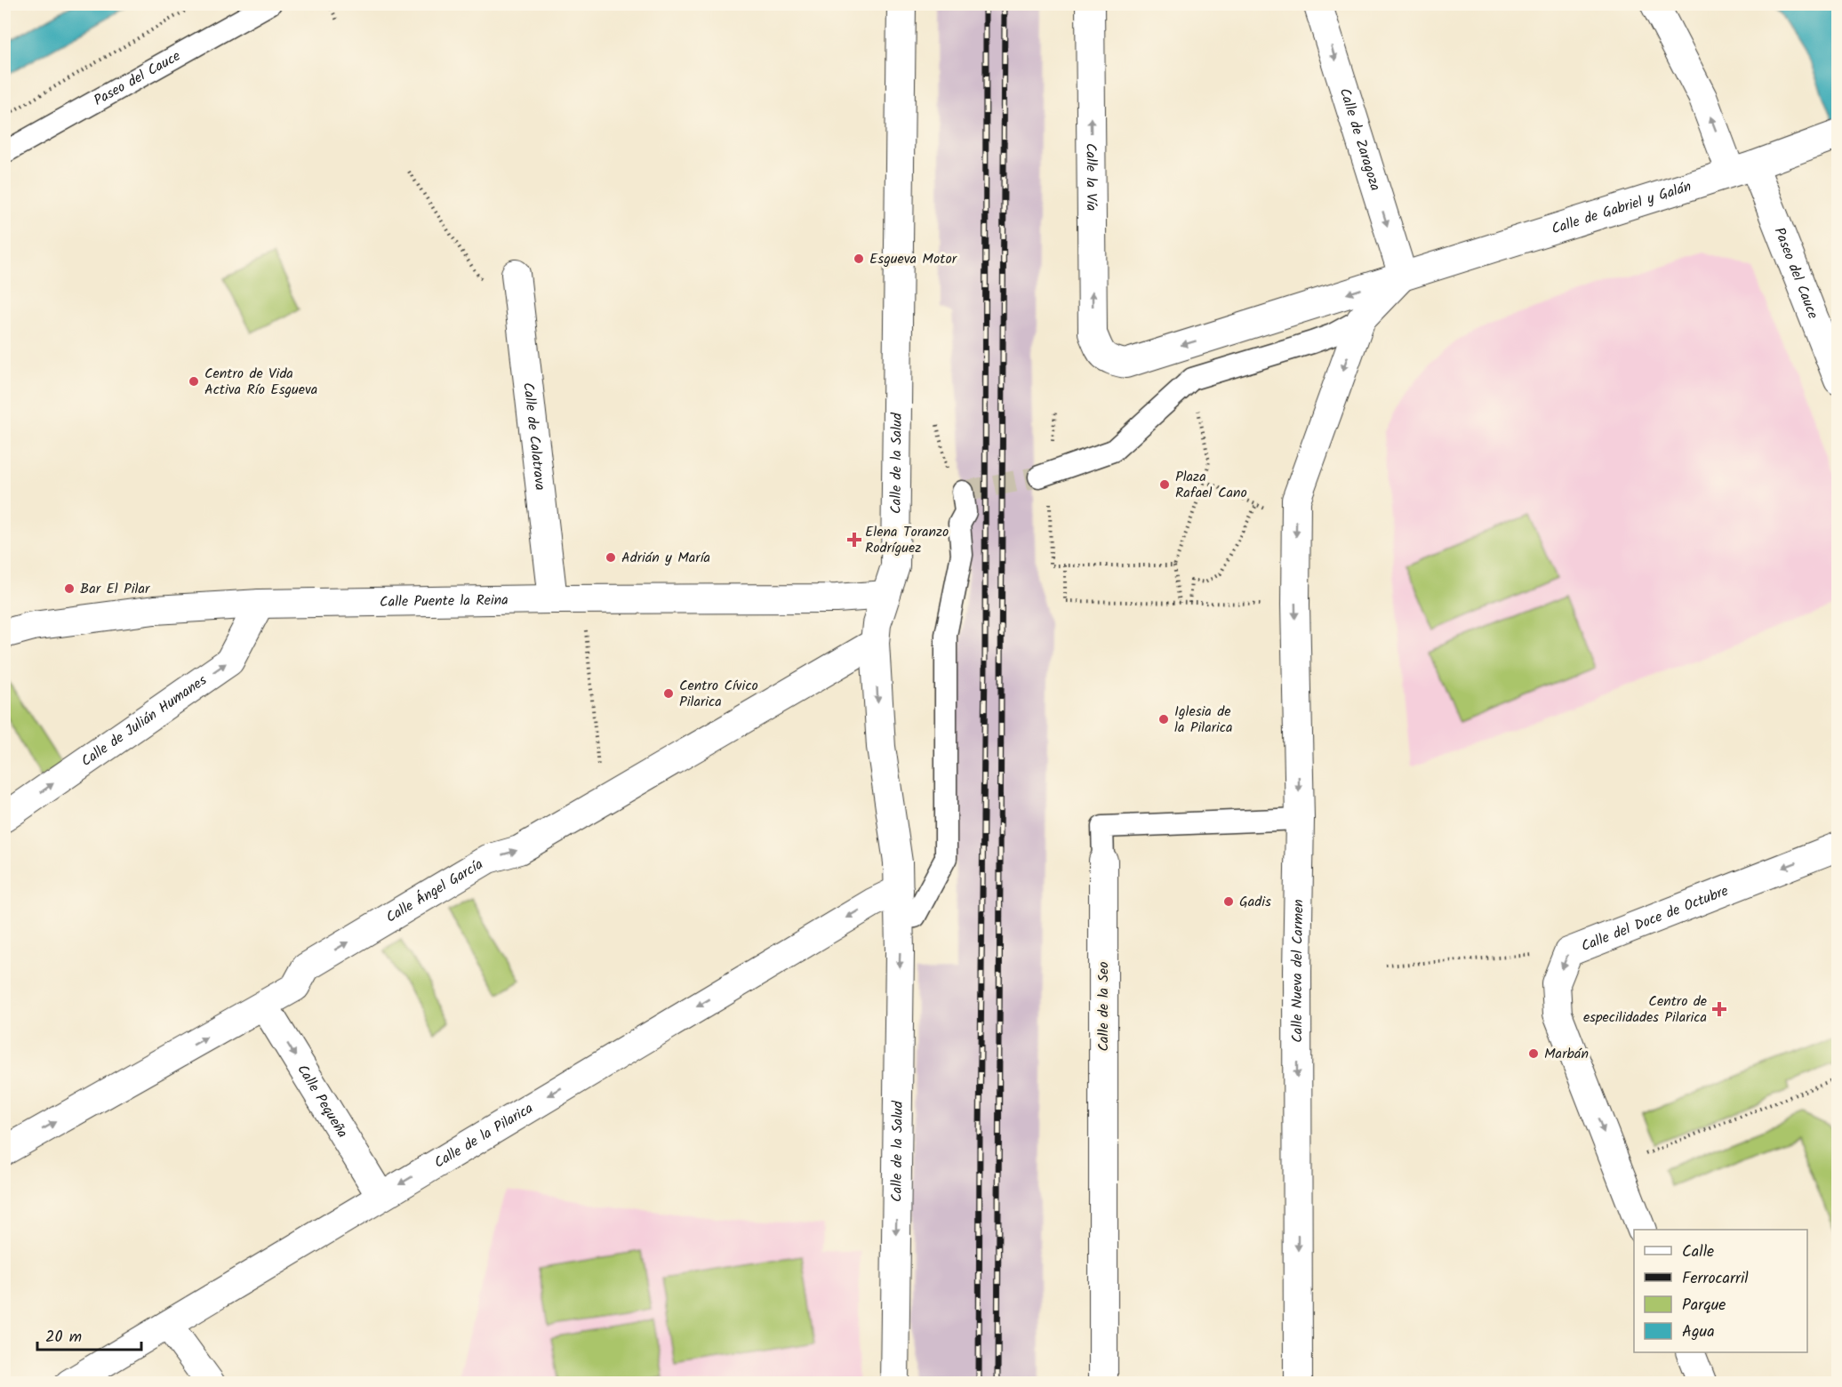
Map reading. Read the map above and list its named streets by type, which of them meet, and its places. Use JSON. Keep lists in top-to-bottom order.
{
  "streets": {
    "street": [
      "Paseo del Cauce",
      "Calle de Zaragoza",
      "Calle la Vía",
      "Calle de Gabriel y Galán",
      "Calle de Calatrava",
      "Calle de la Salud",
      "Calle Puente la Reina",
      "Calle de Julián Humanes",
      "Calle Ángel García",
      "Calle del Doce de Octubre",
      "Calle Nueva del Carmen",
      "Calle de la Seo",
      "Calle Pequeña",
      "Calle de la Pilarica"
    ]
  },
  "crossings": [
    ["Paseo del Cauce", "Calle de Gabriel y Galán"],
    ["Calle de Zaragoza", "Calle la Vía"],
    ["Calle de Zaragoza", "Calle de Gabriel y Galán"],
    ["Calle la Vía", "Calle de Gabriel y Galán"],
    ["Calle de Calatrava", "Calle Puente la Reina"],
    ["Calle de la Salud", "Calle Puente la Reina"],
    ["Calle de la Salud", "Calle Ángel García"],
    ["Calle de la Salud", "Calle de la Pilarica"],
    ["Calle Puente la Reina", "Calle de Julián Humanes"],
    ["Calle Ángel García", "Calle Pequeña"],
    ["Calle Nueva del Carmen", "Calle de la Seo"],
    ["Calle Pequeña", "Calle de la Pilarica"]
  ],
  "one_way": [
    "Calle de Zaragoza",
    "Calle de Julián Humanes",
    "Calle Ángel García",
    "Calle Nueva del Carmen",
    "Calle Pequeña",
    "Calle de la Pilarica"
  ],
  "places": {
    "other": [
      "Esgueva Motor",
      "Centro de Vida Activa Río Esgueva",
      "Plaza Rafael Cano",
      "Adrián y María",
      "Bar El Pilar",
      "Centro Cívico Pilarica",
      "Iglesia de la Pilarica",
      "Gadis",
      "Marbán"
    ],
    "health": ["Elena Toranzo Rodríguez", "Centro de especilidades Pilarica"]
  },
  "legend": [
    "Calle",
    "Ferrocarril",
    "Parque",
    "Agua"
  ],
  "scale_bar": "20 m"
}
